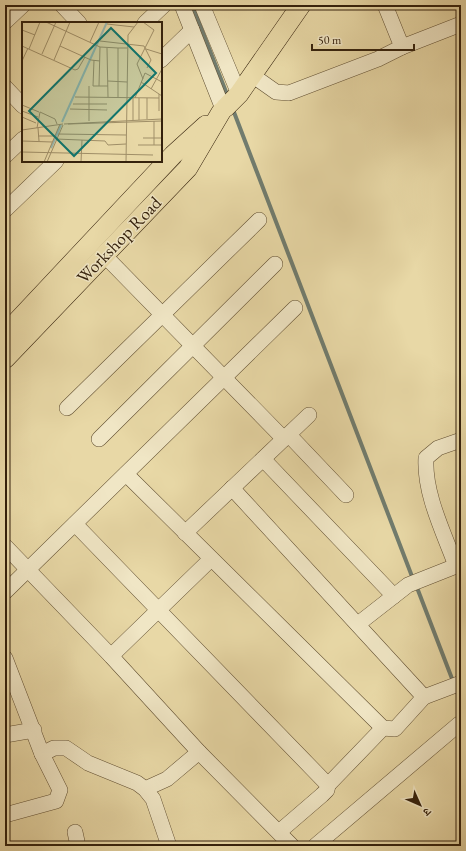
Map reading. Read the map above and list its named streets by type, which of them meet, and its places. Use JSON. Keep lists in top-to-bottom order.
{
  "streets": {
    "main road": ["Workshop Road"]
  },
  "scale_bar": "50 m",
  "north": "bottom right"
}
